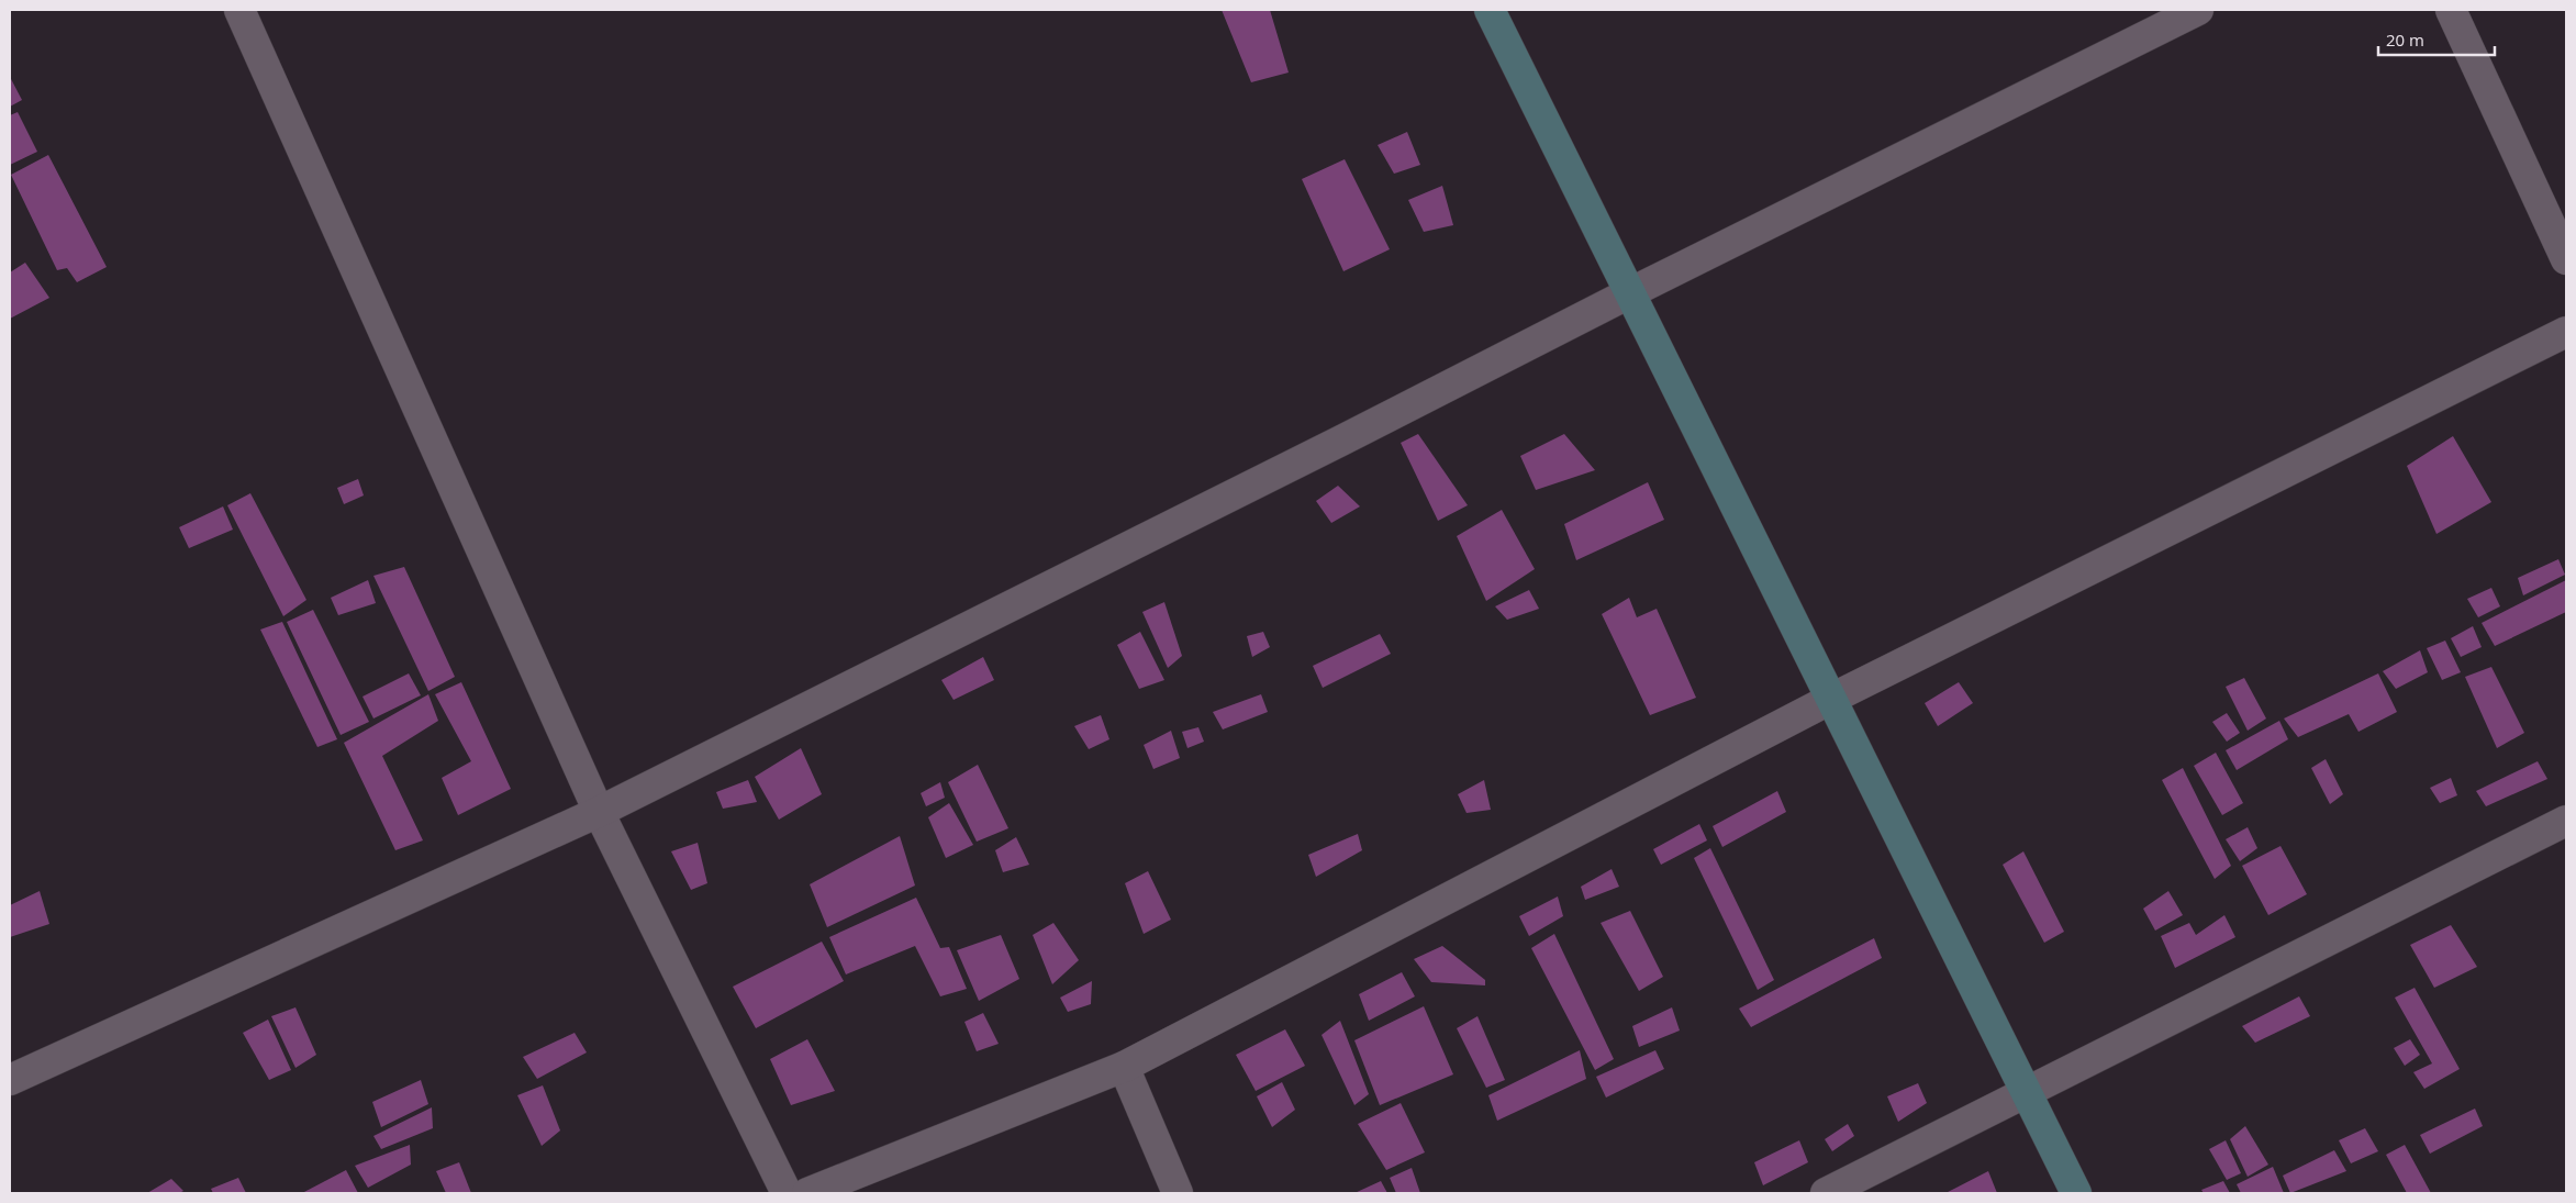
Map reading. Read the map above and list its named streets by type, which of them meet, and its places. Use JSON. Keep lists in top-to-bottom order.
{
  "scale_bar": "20 m"
}
